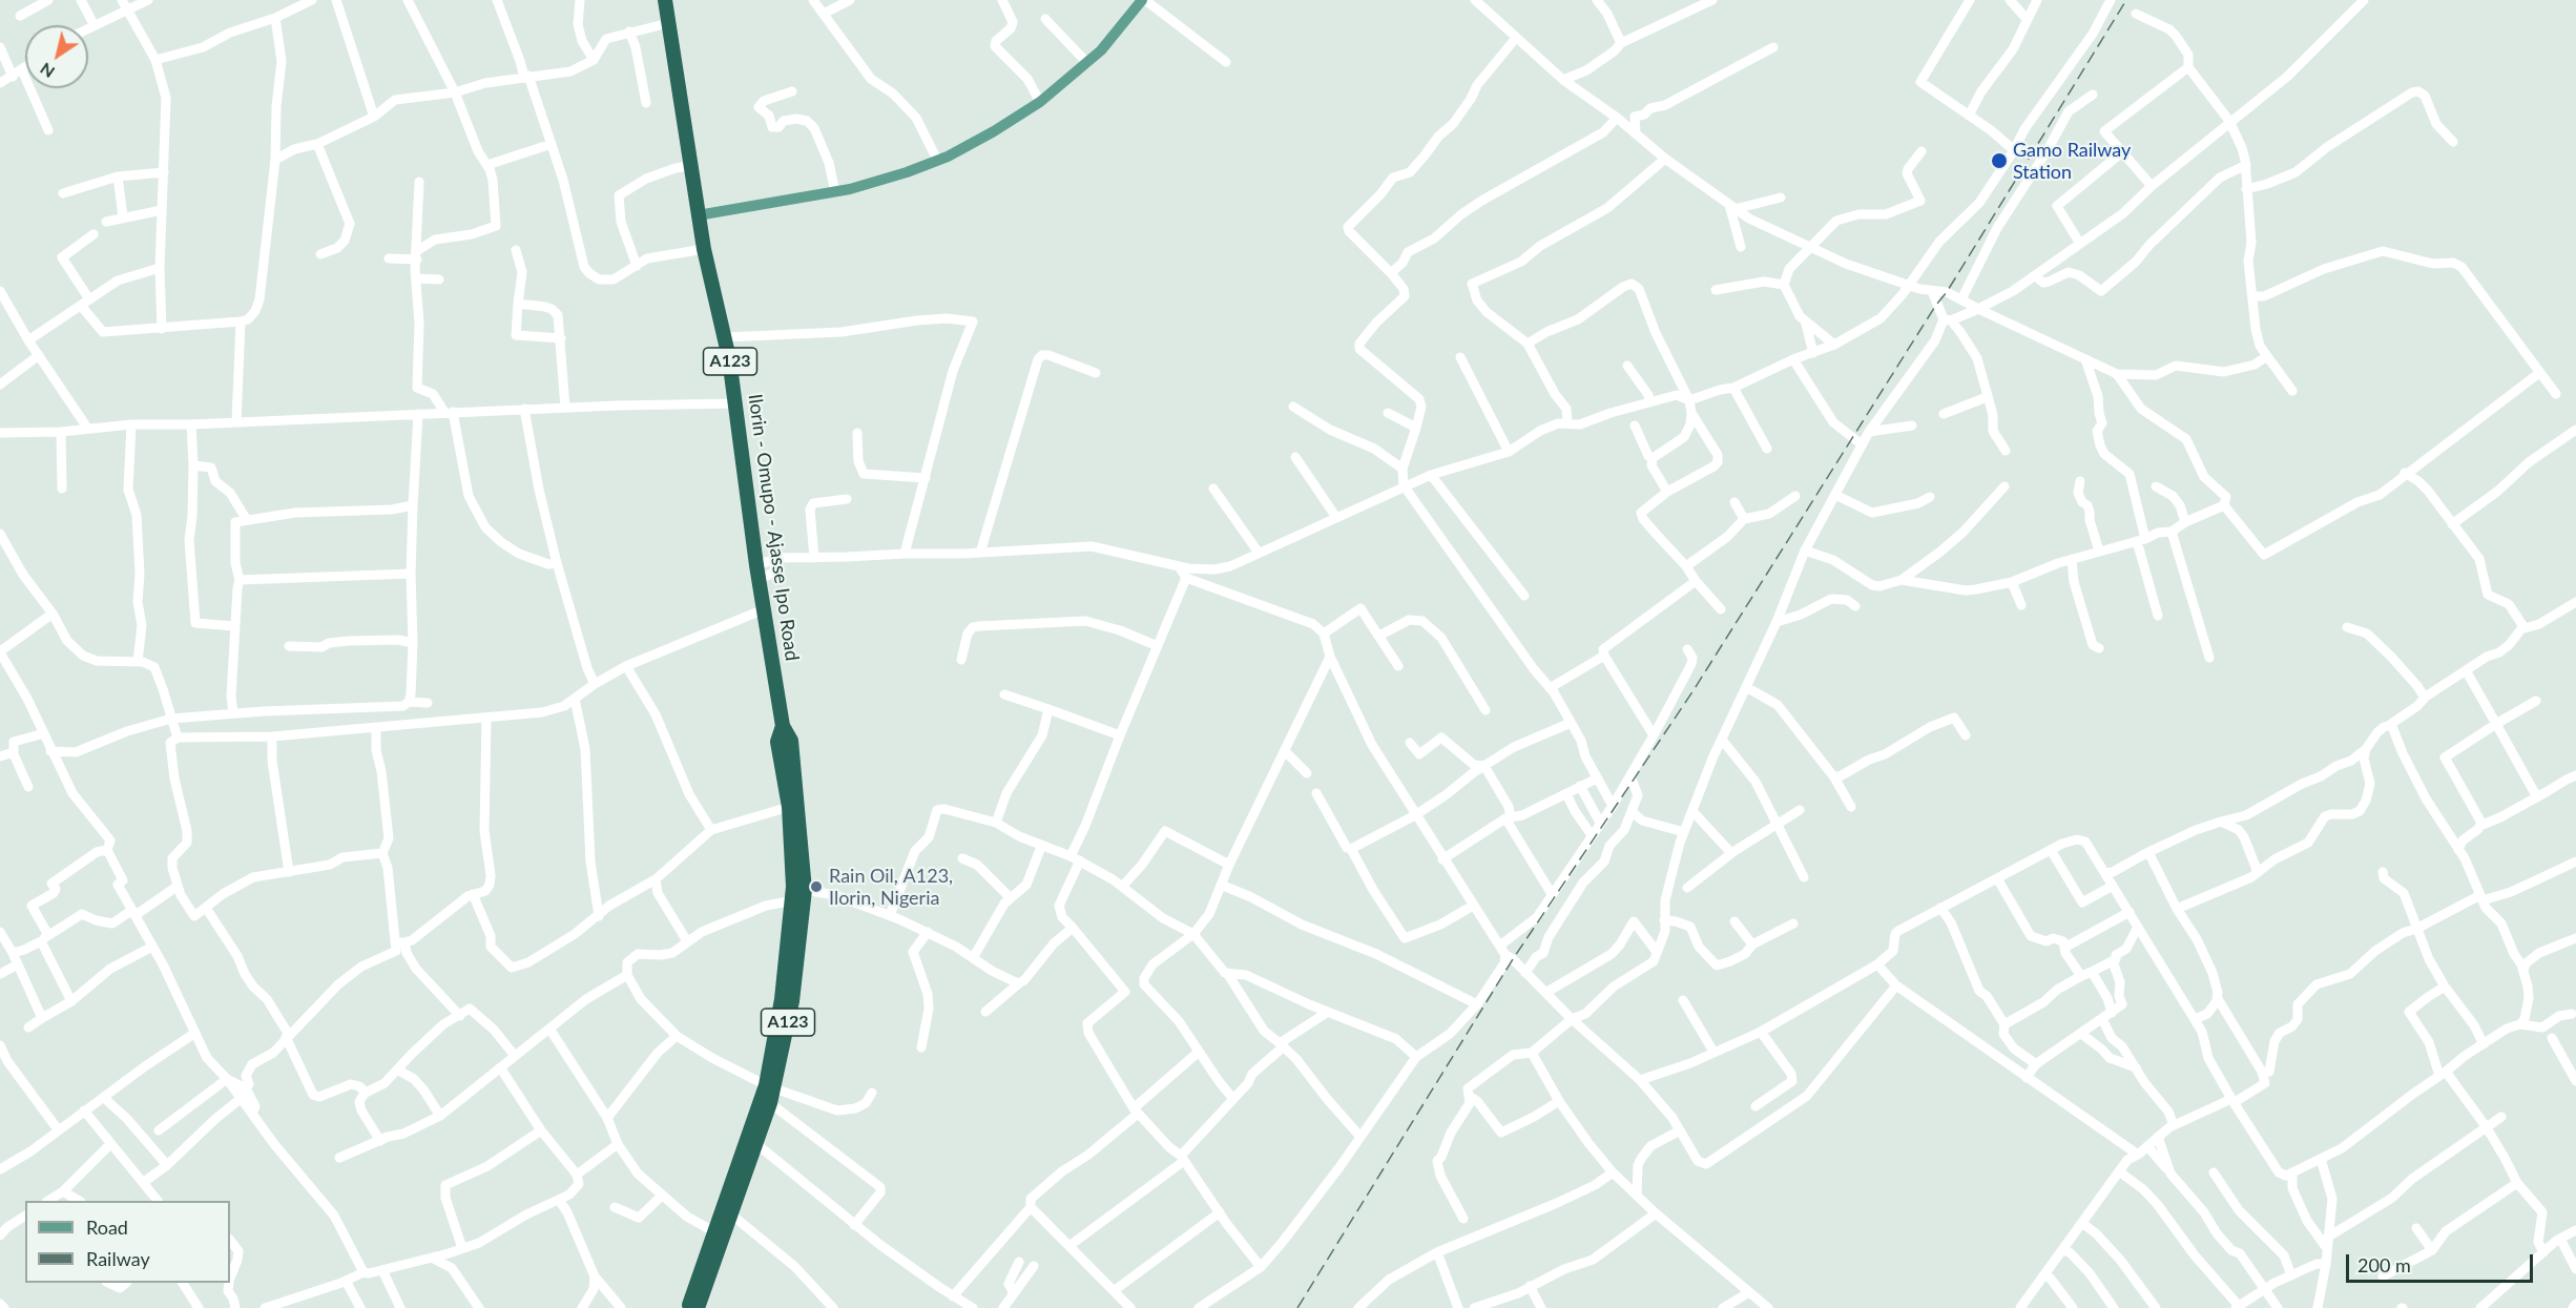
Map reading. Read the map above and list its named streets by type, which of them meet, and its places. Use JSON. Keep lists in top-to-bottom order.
{
  "streets": {
    "highway": ["A123", "Ilorin - Omupo - Ajasse Ipo Road"]
  },
  "places": ["Gamo Railway Station", "Rain Oil, A123, Ilorin, Nigeria"],
  "legend": ["Road", "Railway"],
  "scale_bar": "200 m",
  "north": "bottom left"
}
